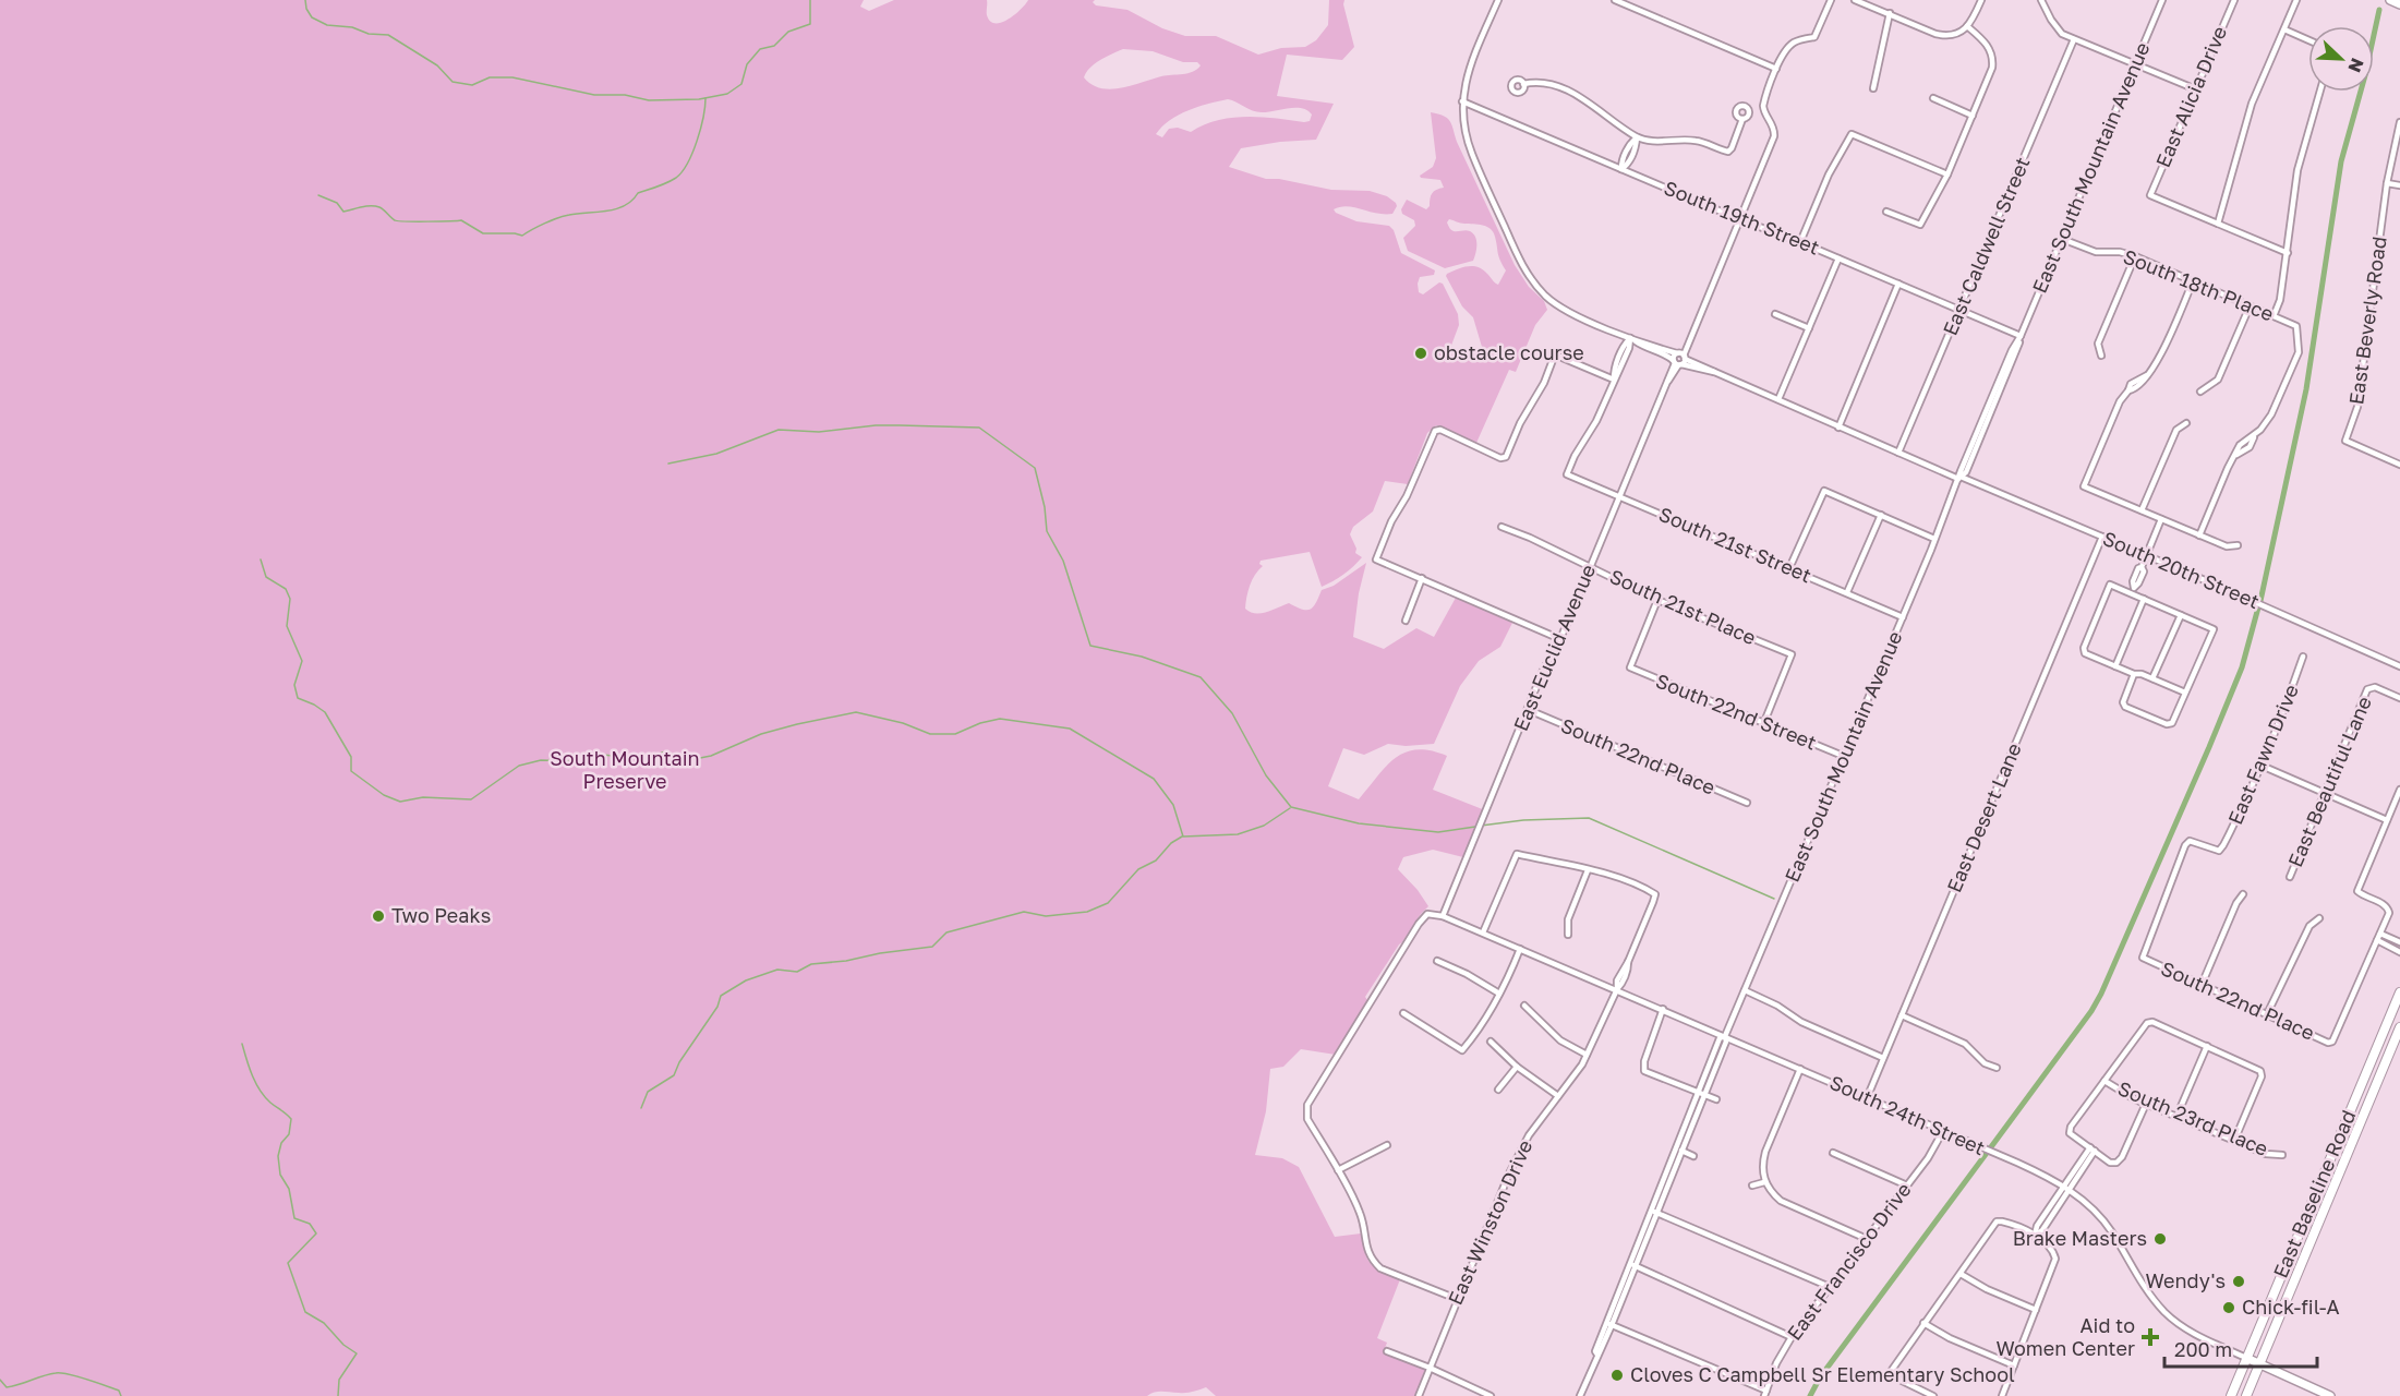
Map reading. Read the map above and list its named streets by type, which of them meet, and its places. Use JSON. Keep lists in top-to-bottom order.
{
  "streets": {
    "main road": ["South 24th Street", "East Baseline Road"],
    "street": [
      "East Alicia Drive",
      "East South Mountain Avenue",
      "South 19th Street",
      "East Caldwell Street",
      "South 18th Place",
      "East Beverly Road",
      "South 21st Street",
      "South 20th Street",
      "South 21st Place",
      "East Euclid Avenue",
      "South 22nd Street",
      "East Fawn Drive",
      "South 22nd Place",
      "East Beautiful Lane",
      "East Desert Lane",
      "South 23rd Place",
      "East Winston Drive",
      "East Francisco Drive"
    ]
  },
  "crossings": [
    ["East South Mountain Avenue", "South 19th Street"],
    ["East South Mountain Avenue", "South 18th Place"],
    ["East South Mountain Avenue", "South 21st Street"],
    ["East South Mountain Avenue", "South 20th Street"],
    ["East South Mountain Avenue", "South 22nd Street"],
    ["East South Mountain Avenue", "South 24th Street"],
    ["South 19th Street", "East Caldwell Street"],
    ["South 19th Street", "South 20th Street"],
    ["South 19th Street", "East Euclid Avenue"],
    ["East Caldwell Street", "South 20th Street"],
    ["South 21st Street", "East Euclid Avenue"],
    ["South 20th Street", "East Euclid Avenue"],
    ["South 20th Street", "East Desert Lane"],
    ["South 21st Place", "East Euclid Avenue"],
    ["South 21st Place", "South 22nd Street"],
    ["East Euclid Avenue", "South 22nd Place"],
    ["East Euclid Avenue", "South 24th Street"],
    ["East Fawn Drive", "South 22nd Place"],
    ["East Desert Lane", "South 24th Street"],
    ["South 24th Street", "East Baseline Road"],
    ["South 24th Street", "East Winston Drive"],
    ["South 24th Street", "East Francisco Drive"]
  ],
  "parks": ["South Mountain Preserve"],
  "places": {
    "other": [
      "obstacle course",
      "Two Peaks",
      "Brake Masters",
      "Wendy's",
      "Chick-fil-A",
      "Cloves C Campbell Sr Elementary School"
    ],
    "health": ["Aid to Women Center"]
  },
  "scale_bar": "200 m",
  "north": "bottom right"
}
